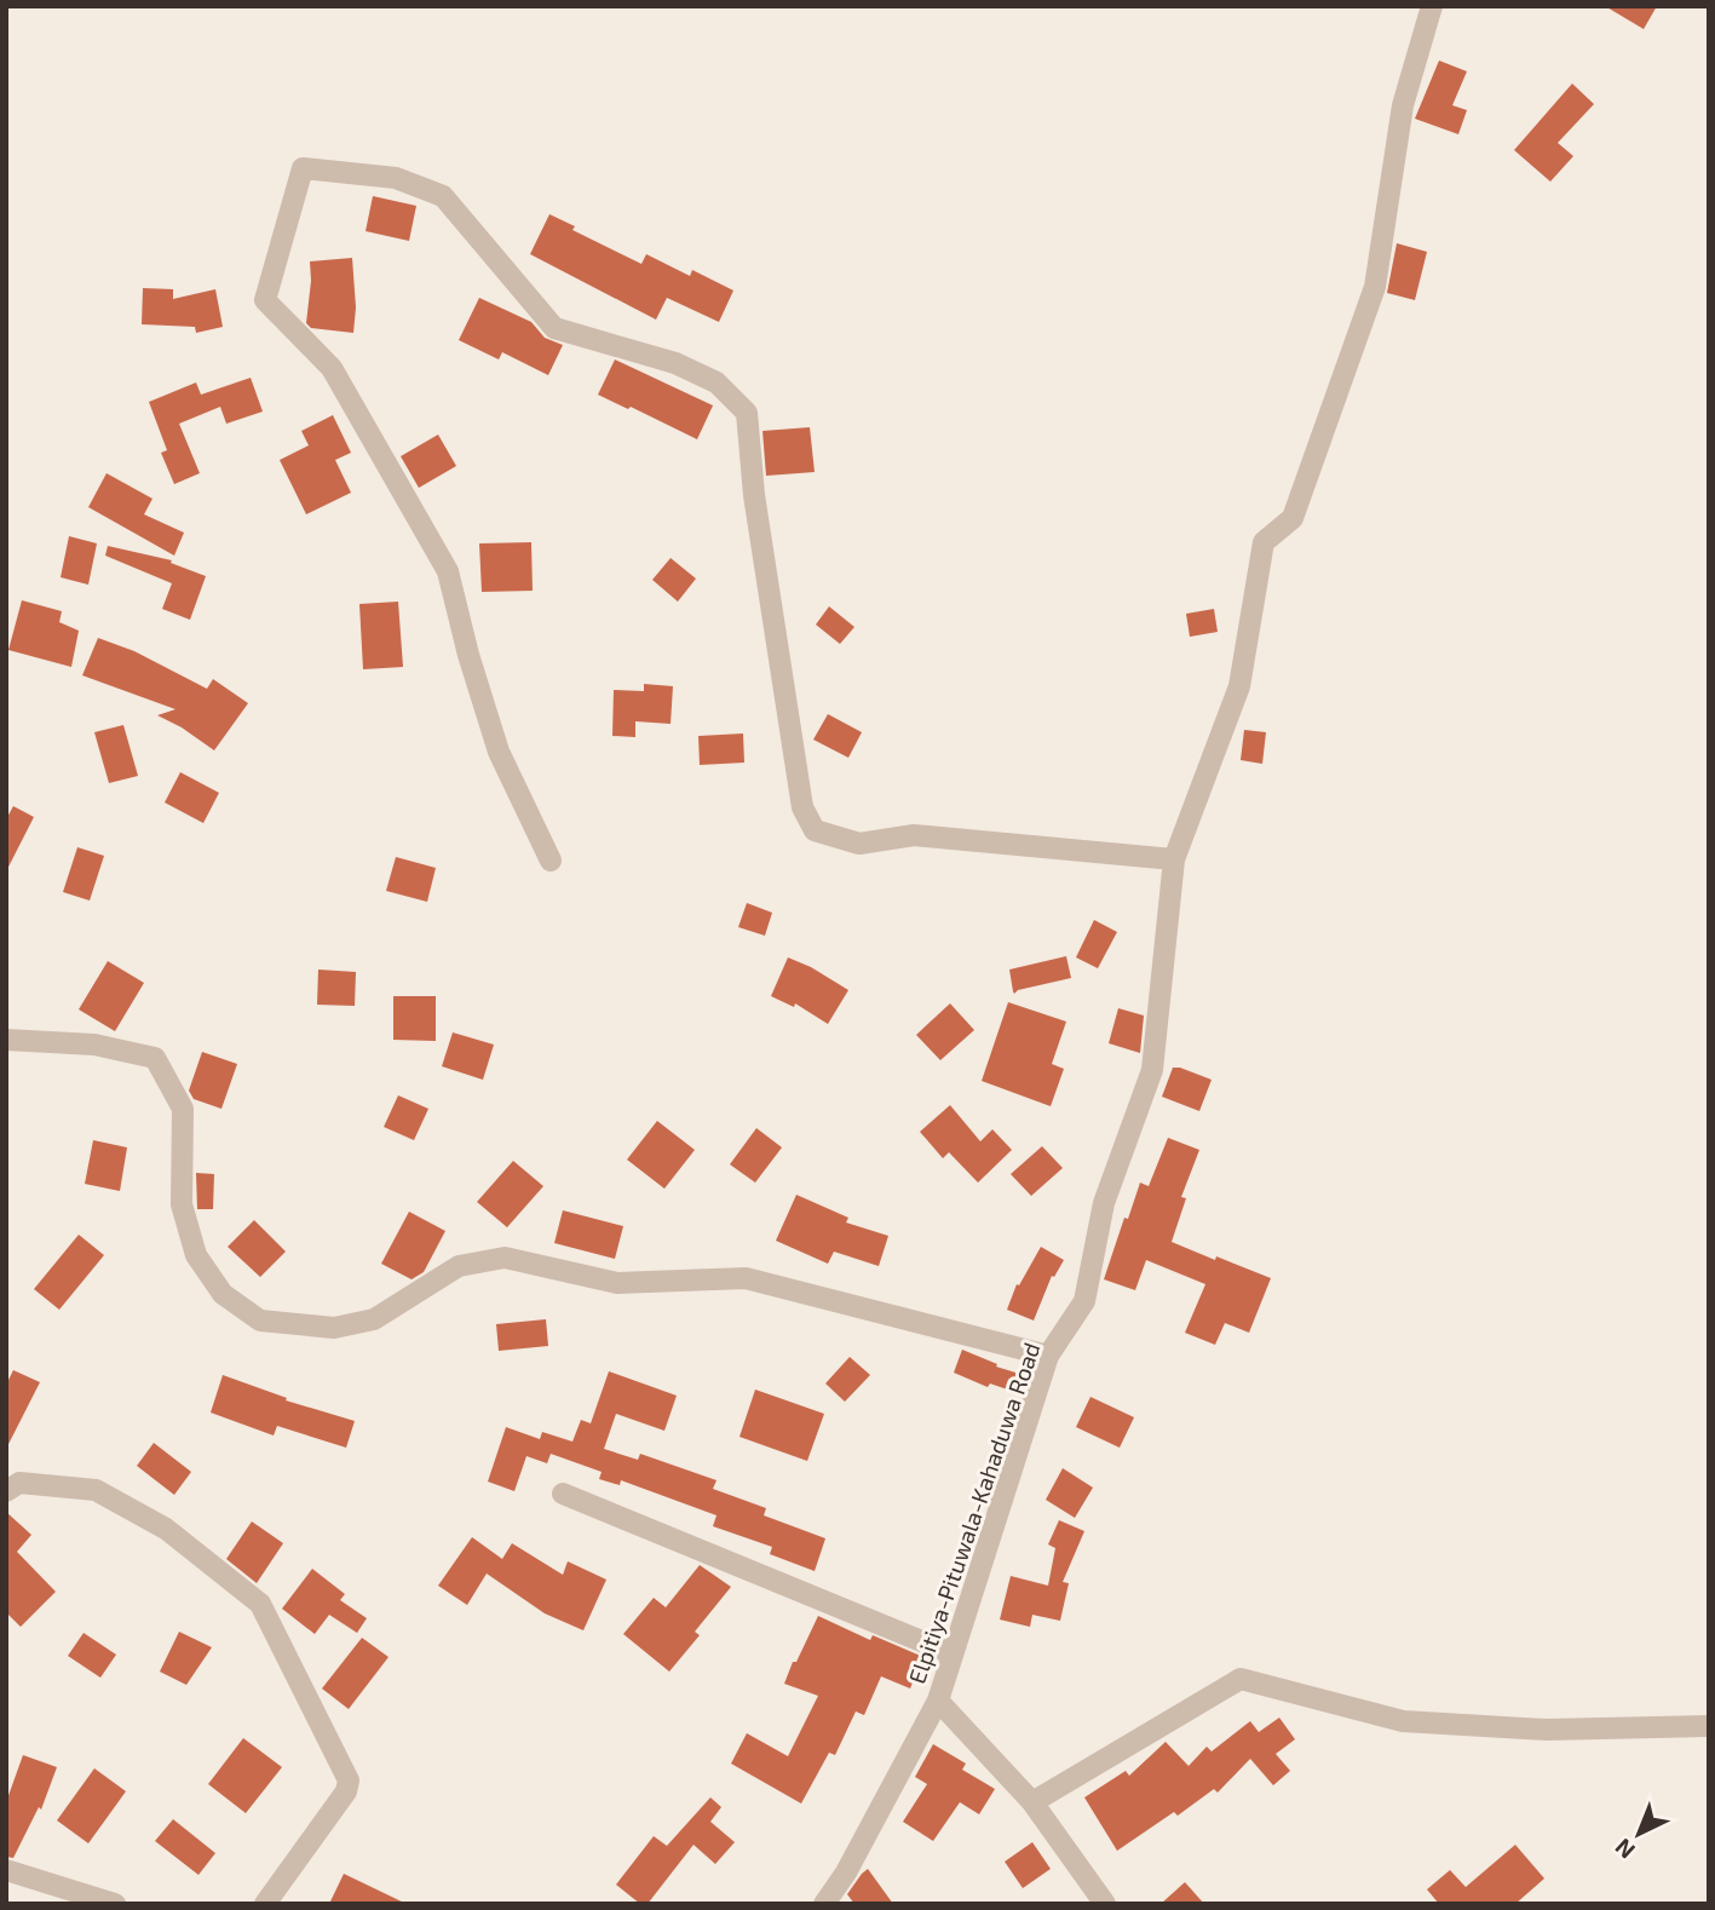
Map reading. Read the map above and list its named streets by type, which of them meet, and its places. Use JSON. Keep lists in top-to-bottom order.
{
  "streets": {
    "street": ["Elpitiya-Pituwala-Kahaduwa Road"]
  },
  "north": "bottom left"
}
